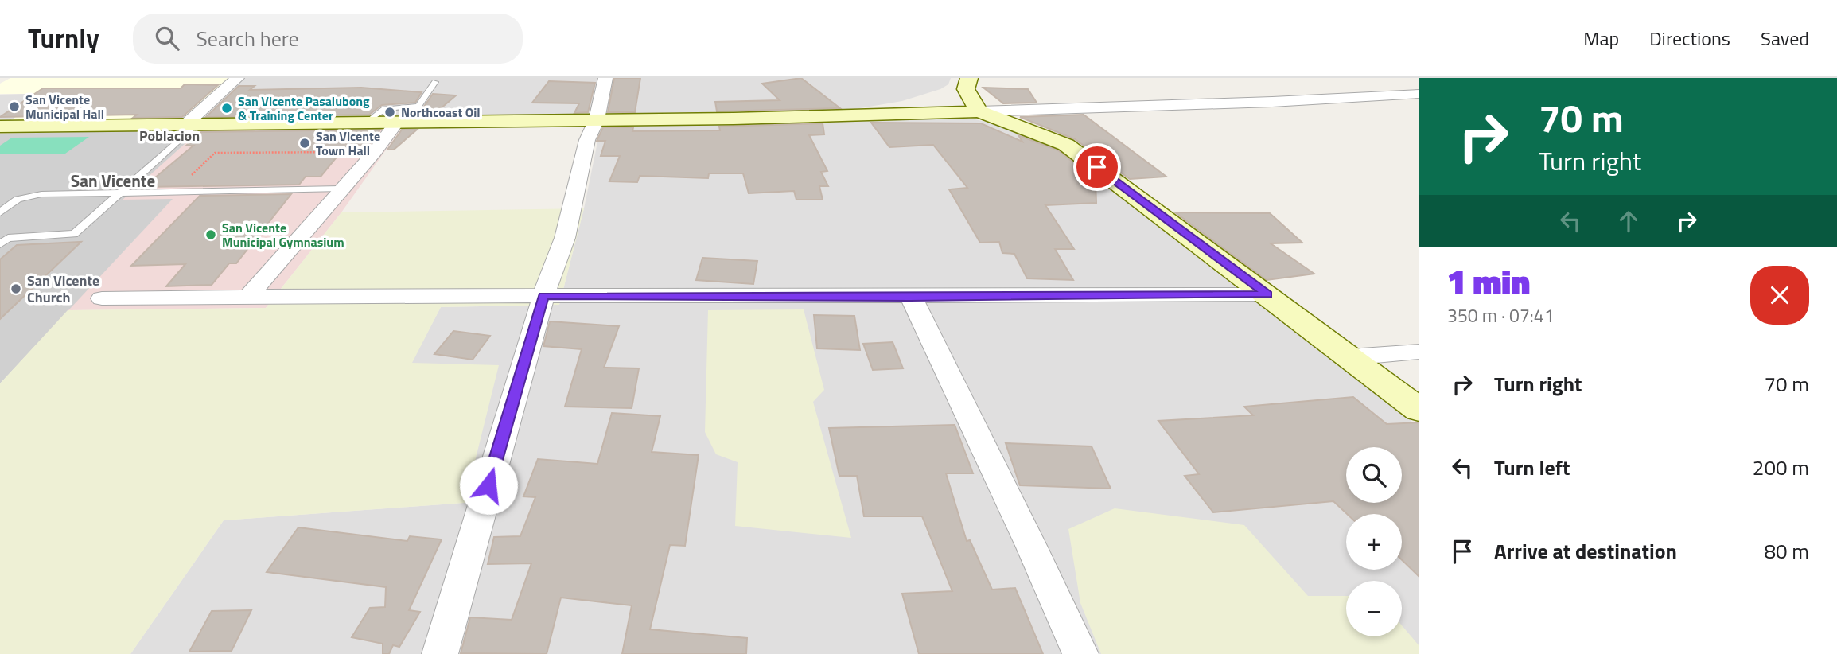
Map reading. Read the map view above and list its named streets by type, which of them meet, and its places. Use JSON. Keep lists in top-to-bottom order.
{
  "districts": ["Poblacion", "San Vicente"],
  "places": [
    "San Vicente Municipal Hall",
    "San Vicente Pasalubong & Training Center",
    "Northcoast Oil",
    "San Vicente Town Hall",
    "San Vicente Municipal Gymnasium",
    "San Vicente Church"
  ],
  "page": {
    "header": "Turnly",
    "search": "Search here",
    "nav": ["Map", "Directions", "Saved"],
    "turn": ["70 m", "Turn right"],
    "heading": ["1 min", "350 m · 07:41"],
    "list": [
      {
        "name": "Turn right",
        "value": "70 m"
      },
      {
        "name": "Turn left",
        "value": "200 m"
      },
      {
        "name": "Arrive at destination",
        "value": "80 m"
      }
    ],
    "map_buttons": ["+", "−"]
  }
}
